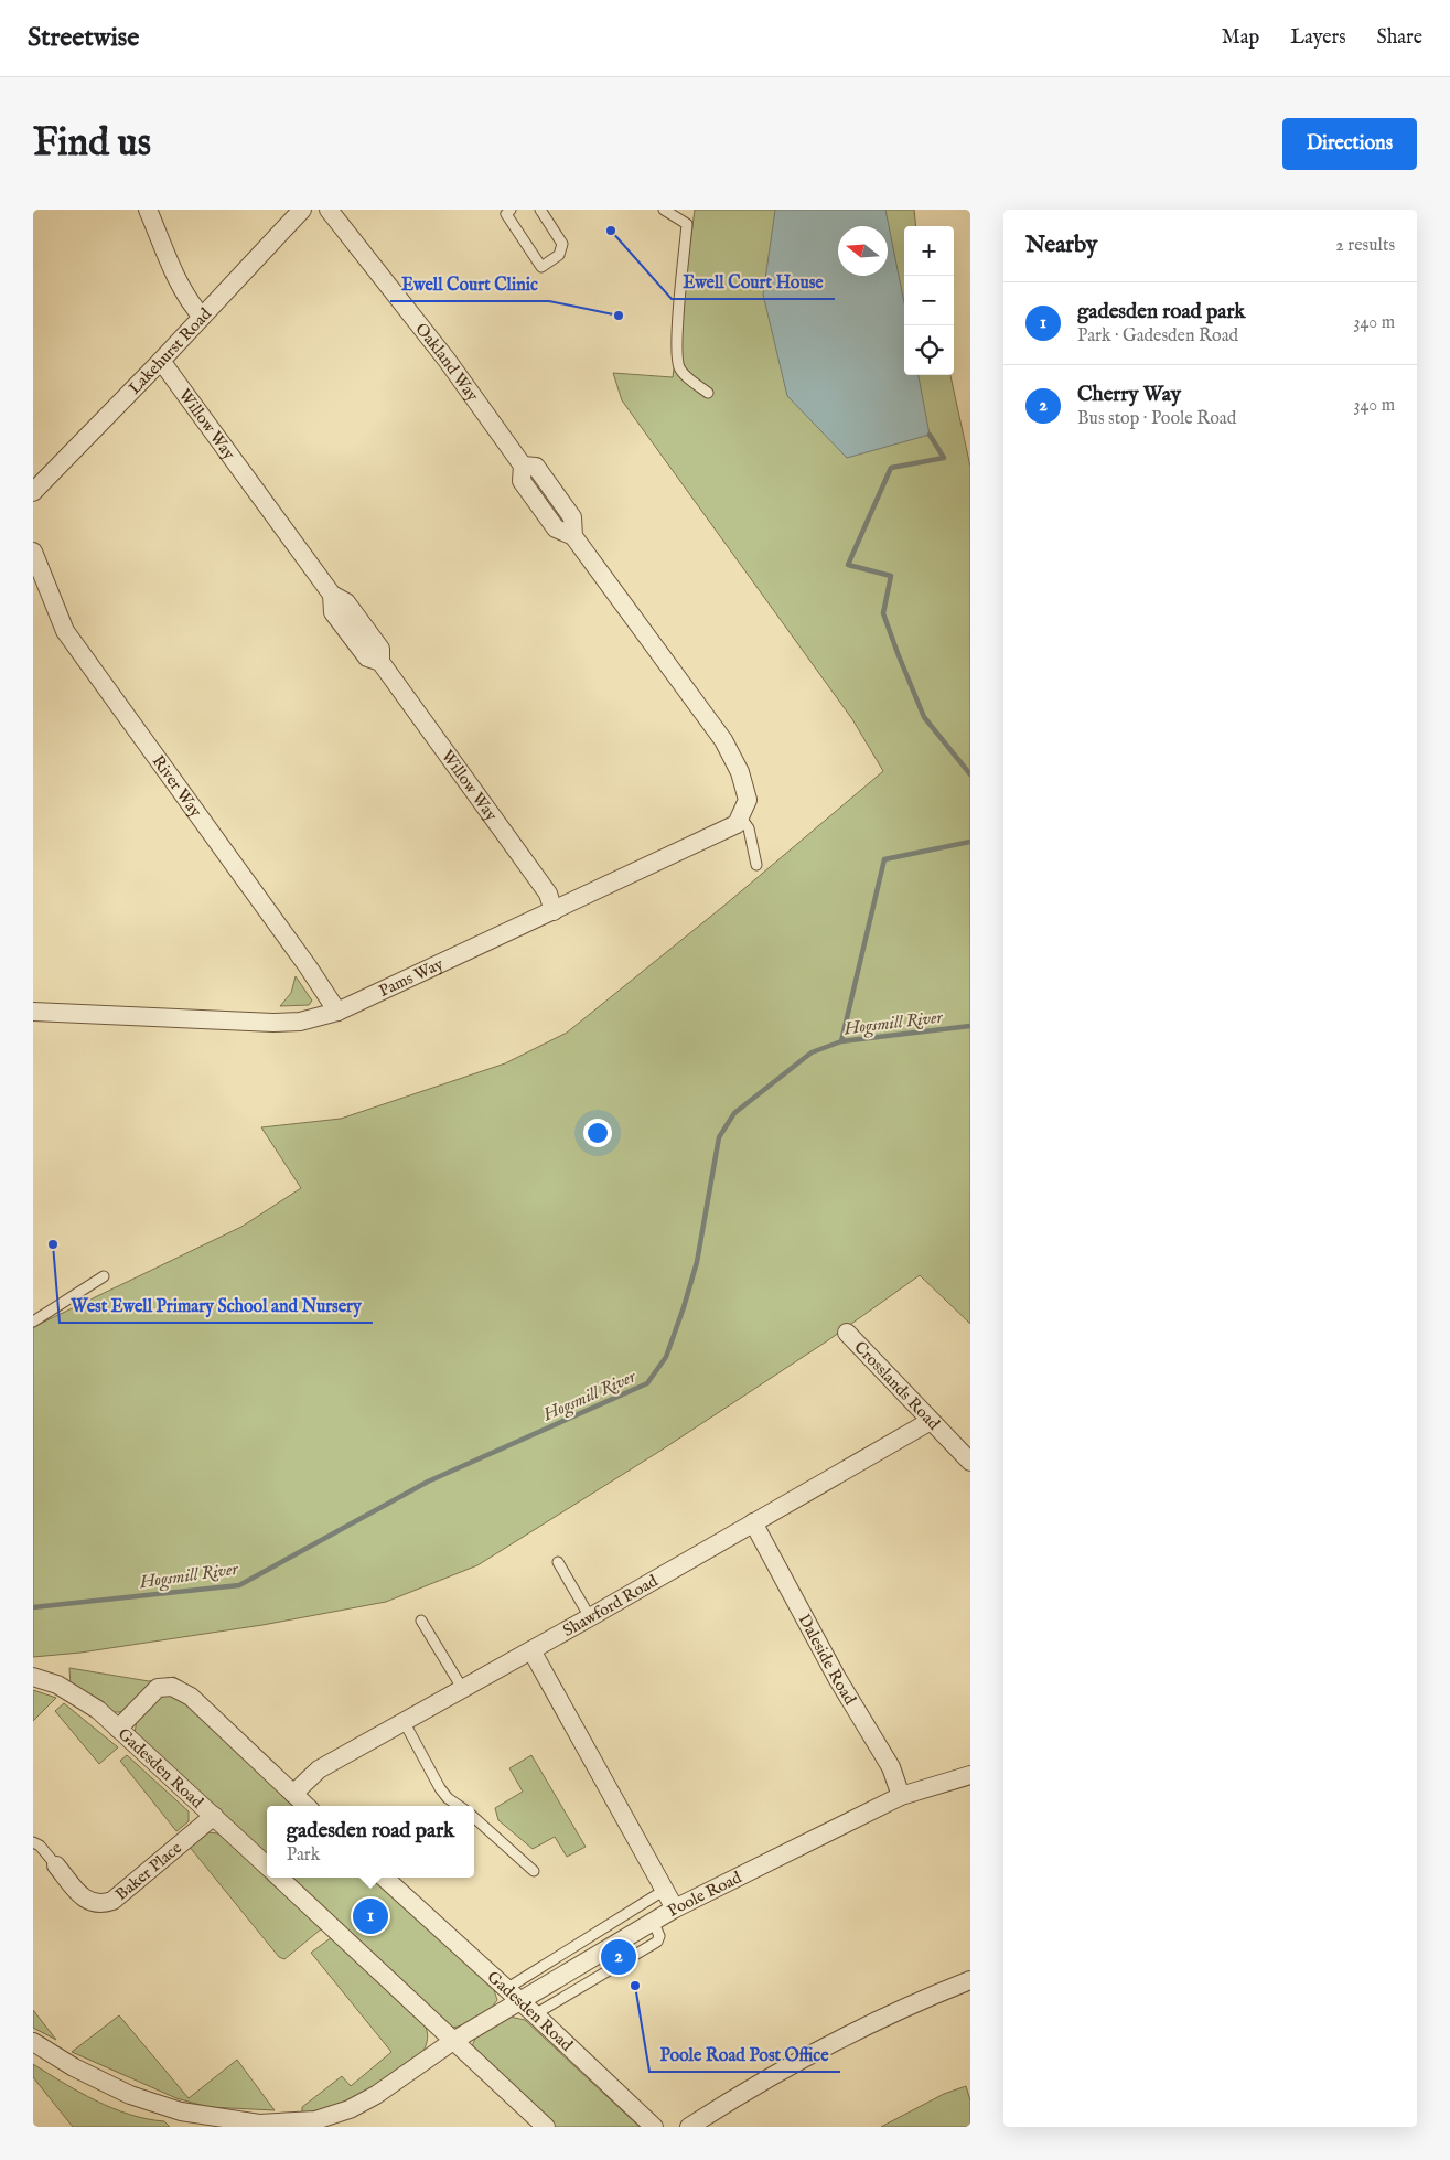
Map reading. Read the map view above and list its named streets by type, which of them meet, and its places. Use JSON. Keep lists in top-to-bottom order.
{
  "streets": {
    "street": [
      "Lakehurst Road",
      "Oakland Way",
      "Willow Way",
      "River Way",
      "Pams Way",
      "Crosslands Road",
      "Shawford Road",
      "Daleside Road",
      "Gadesden Road",
      "Baker Place",
      "Poole Road"
    ]
  },
  "crossings": [
    ["Lakehurst Road", "Willow Way"],
    ["Oakland Way", "Pams Way"],
    ["Willow Way", "Pams Way"],
    ["River Way", "Pams Way"],
    ["Crosslands Road", "Shawford Road"],
    ["Shawford Road", "Daleside Road"],
    ["Shawford Road", "Gadesden Road"],
    ["Daleside Road", "Poole Road"],
    ["Gadesden Road", "Baker Place"],
    ["Gadesden Road", "Poole Road"]
  ],
  "water": ["Hogsmill River"],
  "places": [
    "Ewell Court House",
    "Ewell Court Clinic",
    "West Ewell Primary School and Nursery",
    "Poole Road Post Office"
  ],
  "north": "left",
  "page": {
    "header": "Streetwise",
    "nav": ["Map", "Layers", "Share"],
    "buttons": "Directions",
    "title": "Find us",
    "heading": ["Nearby", "2 results"],
    "map_buttons": ["+", "−"],
    "list": [
      {
        "mark": "1",
        "name": "gadesden road park",
        "note": "Park · Gadesden Road",
        "value": "340 m"
      },
      {
        "mark": "2",
        "name": "Cherry Way",
        "note": "Bus stop · Poole Road",
        "value": "340 m"
      }
    ],
    "popup": ["gadesden road park", "Park"],
    "pins": ["1", "2"]
  }
}
